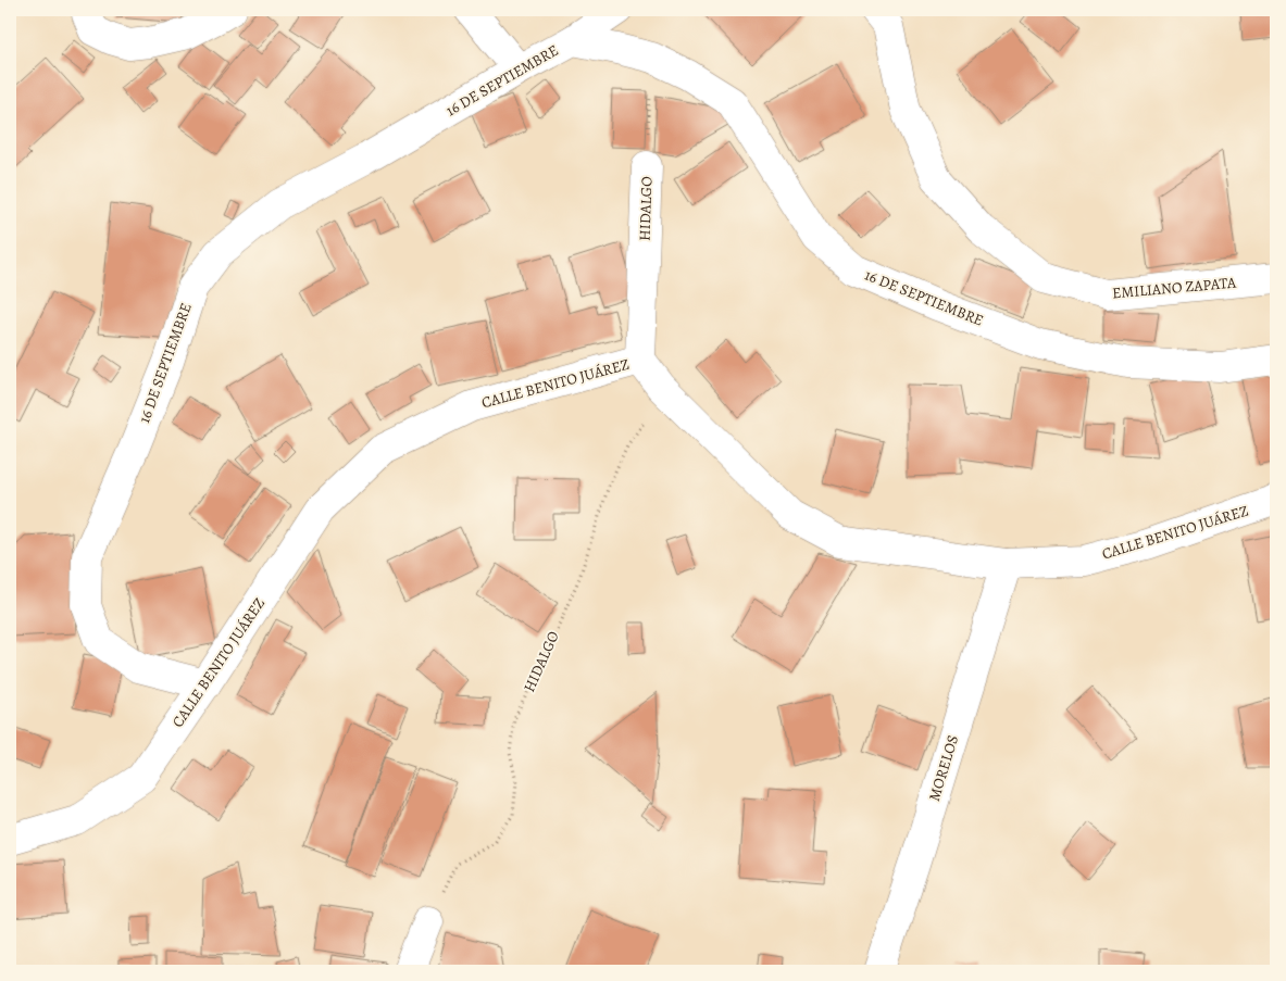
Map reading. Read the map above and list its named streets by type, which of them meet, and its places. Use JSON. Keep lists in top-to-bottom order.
{
  "streets": {
    "street": [
      "16 DE SEPTIEMBRE",
      "HIDALGO",
      "EMILIANO ZAPATA",
      "CALLE BENITO JUÁREZ",
      "MORELOS"
    ]
  },
  "crossings": [
    ["16 DE SEPTIEMBRE", "HIDALGO"],
    ["16 DE SEPTIEMBRE", "CALLE BENITO JUÁREZ"],
    ["HIDALGO", "CALLE BENITO JUÁREZ"],
    ["CALLE BENITO JUÁREZ", "MORELOS"]
  ]
}
